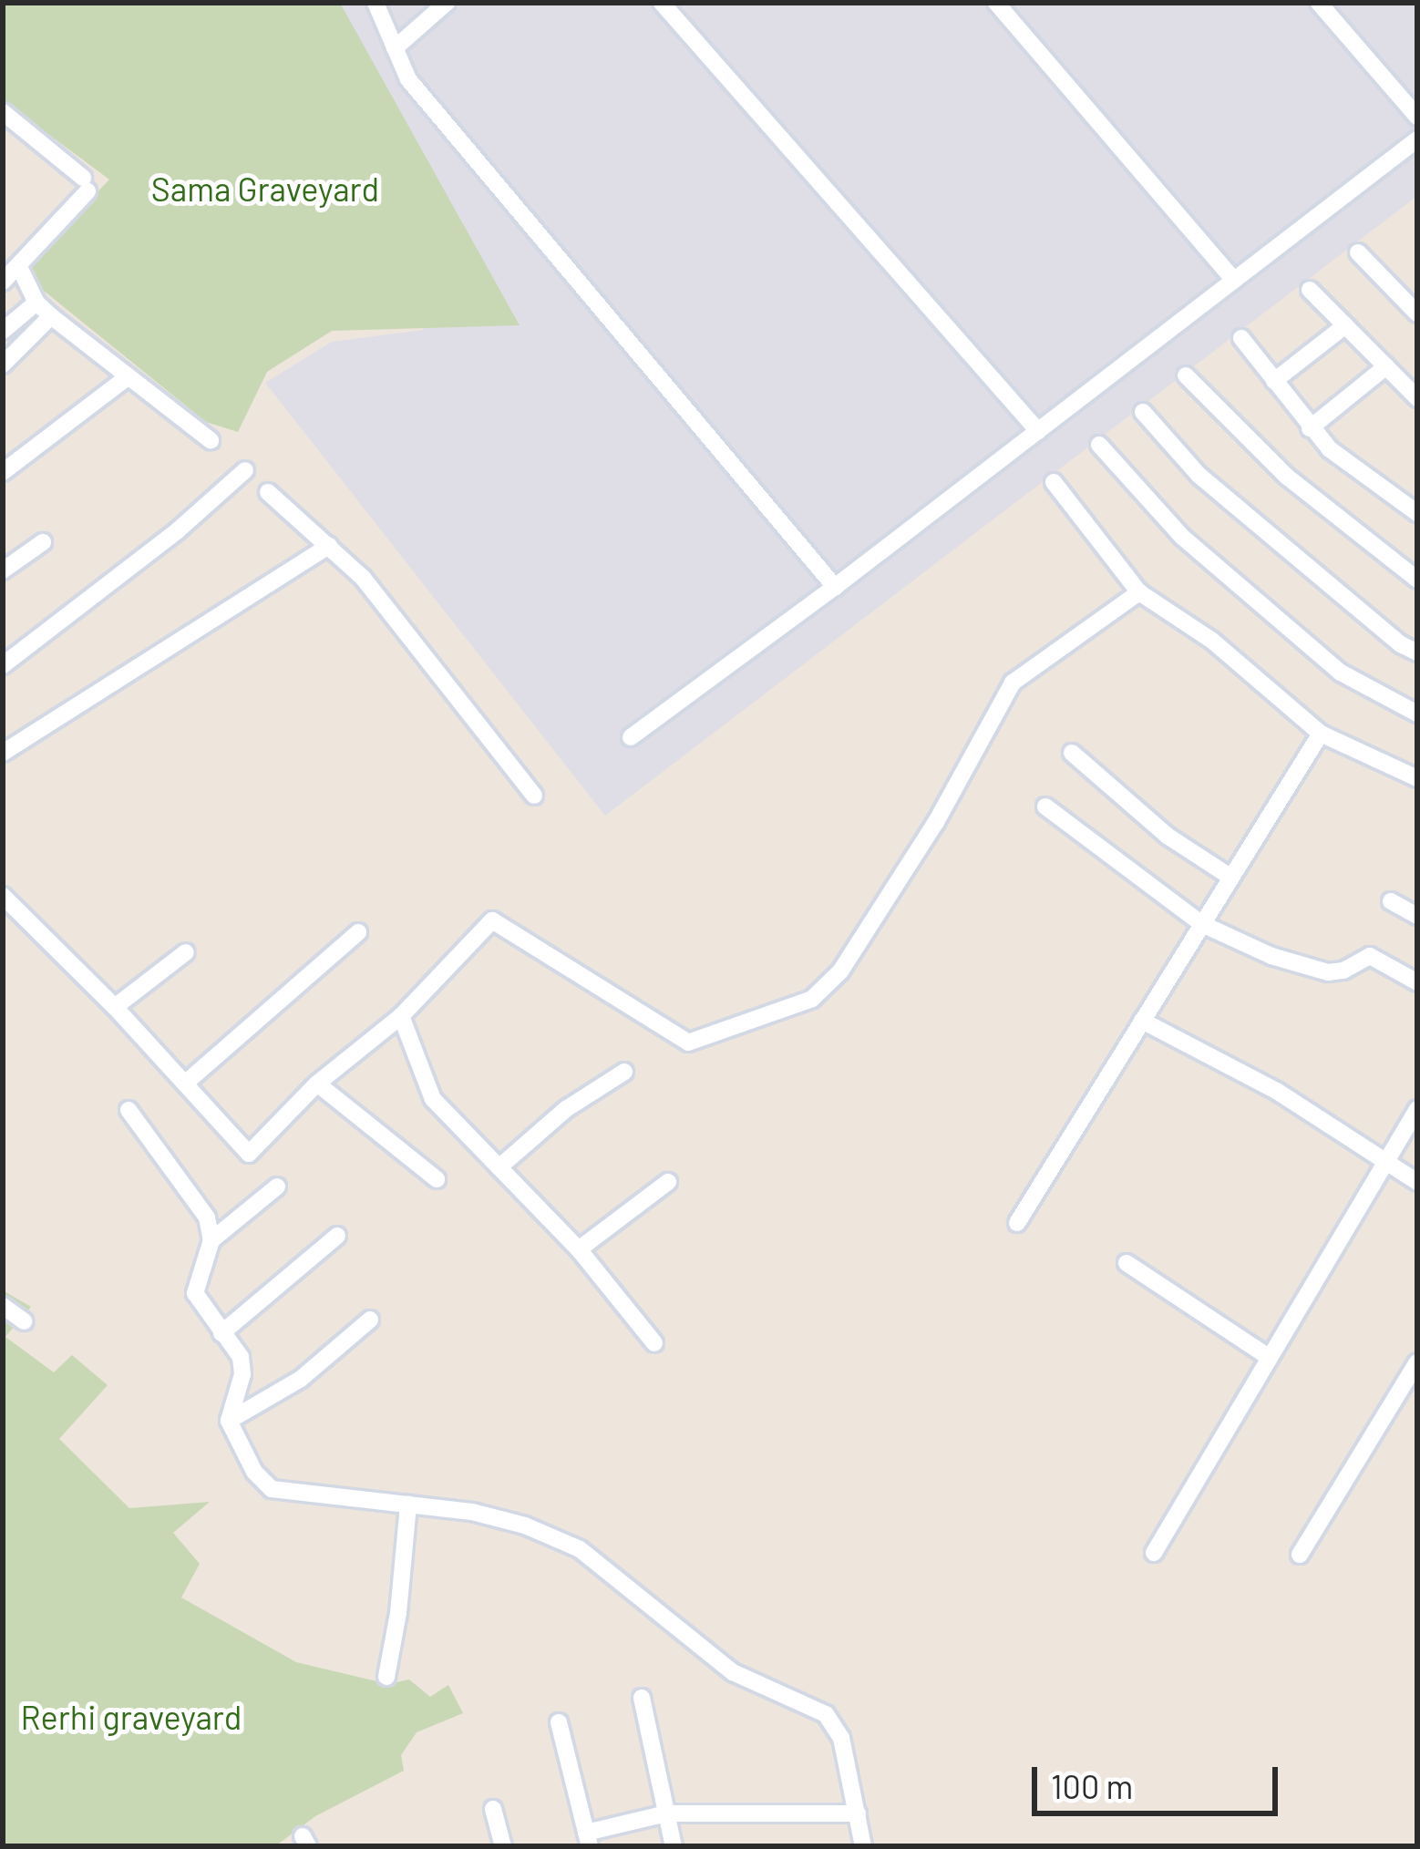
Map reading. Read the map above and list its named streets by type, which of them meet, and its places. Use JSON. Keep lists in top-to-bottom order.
{
  "parks": ["Sama Graveyard", "Rerhi graveyard"],
  "scale_bar": "100 m"
}
